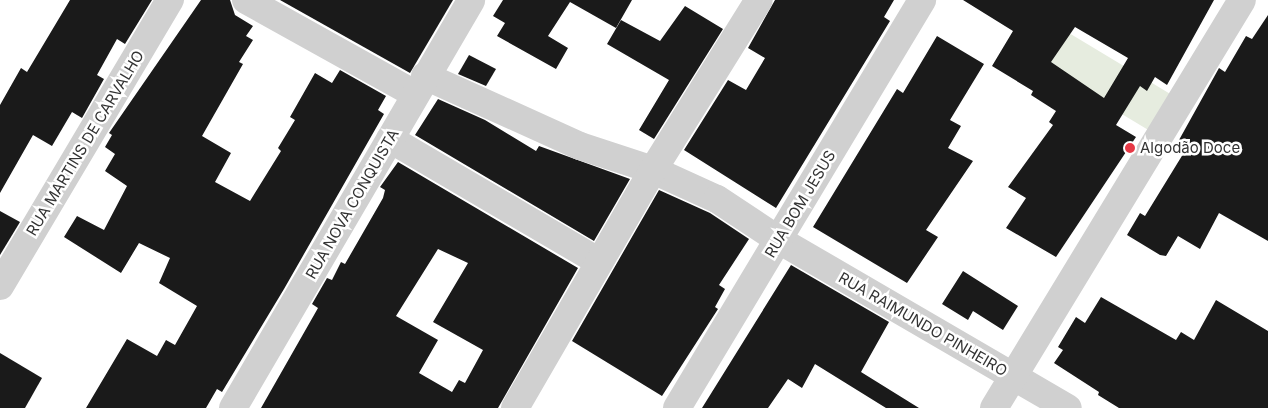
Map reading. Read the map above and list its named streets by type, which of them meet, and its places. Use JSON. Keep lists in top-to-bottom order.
{
  "streets": {
    "street": [
      "RUA MARTINS DE CARVALHO",
      "RUA NOVA CONQUISTA",
      "RUA BOM JESUS",
      "RUA RAIMUNDO PINHEIRO"
    ]
  },
  "crossings": [
    ["RUA NOVA CONQUISTA", "RUA RAIMUNDO PINHEIRO"],
    ["RUA BOM JESUS", "RUA RAIMUNDO PINHEIRO"]
  ],
  "places": ["Algodão Doce"]
}
